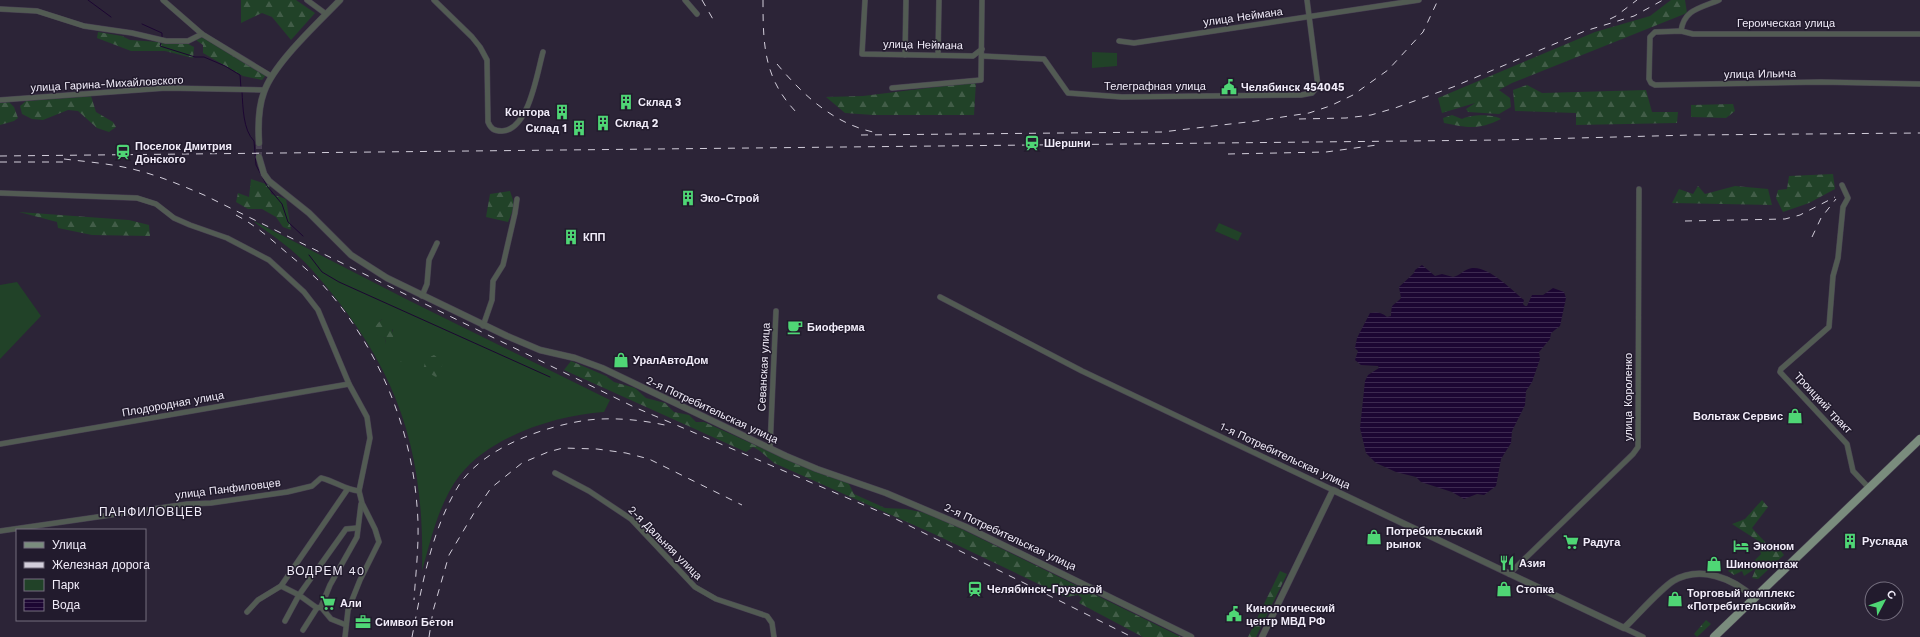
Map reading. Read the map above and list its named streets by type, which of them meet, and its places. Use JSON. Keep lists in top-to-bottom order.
{
  "streets": {
    "street": [
      "улица Неймана",
      "Героическая улица",
      "улица Ильича",
      "улица Гарина-Михайловского",
      "Телеграфная улица",
      "Севанская улица",
      "улица Короленко",
      "Троицкий тракт",
      "Плодородная улица",
      "2-я Потребительская улица",
      "1-я Потребительская улица",
      "улица Панфиловцев",
      "2-я Дальняя улица"
    ]
  },
  "crossings": [
    ["улица Неймана", "Телеграфная улица"],
    ["Героическая улица", "улица Ильича"],
    ["Севанская улица", "2-я Потребительская улица"],
    ["улица Короленко", "1-я Потребительская улица"]
  ],
  "districts": ["ПАНФИЛОВЦЕВ", "ВОДРЕМ 40"],
  "places": {
    "public building": ["Челябинск 454045", "Кинологический центр МВД РФ"],
    "building": [
      "Склад 3",
      "Контора",
      "Склад 2",
      "Склад 1",
      "Эко-Строй",
      "КПП",
      "Руслада"
    ],
    "station": ["Шершни", "Поселок Дмитрия Донского", "Челябинск-Грузовой"],
    "cafe": ["Биоферма"],
    "shop": [
      "УралАвтоДом",
      "Вольтаж Сервис",
      "Потребительский рынок",
      "Шиномонтаж",
      "Стопка",
      "Торговый комплекс «Потребительский»"
    ],
    "supermarket": ["Радуга", "Али"],
    "hotel": ["Эконом"],
    "restaurant": ["Азия"],
    "office": ["Символ Бетон"]
  },
  "legend": [
    "Улица",
    "Железная дорога",
    "Парк",
    "Вода"
  ],
  "north": "top right"
}
